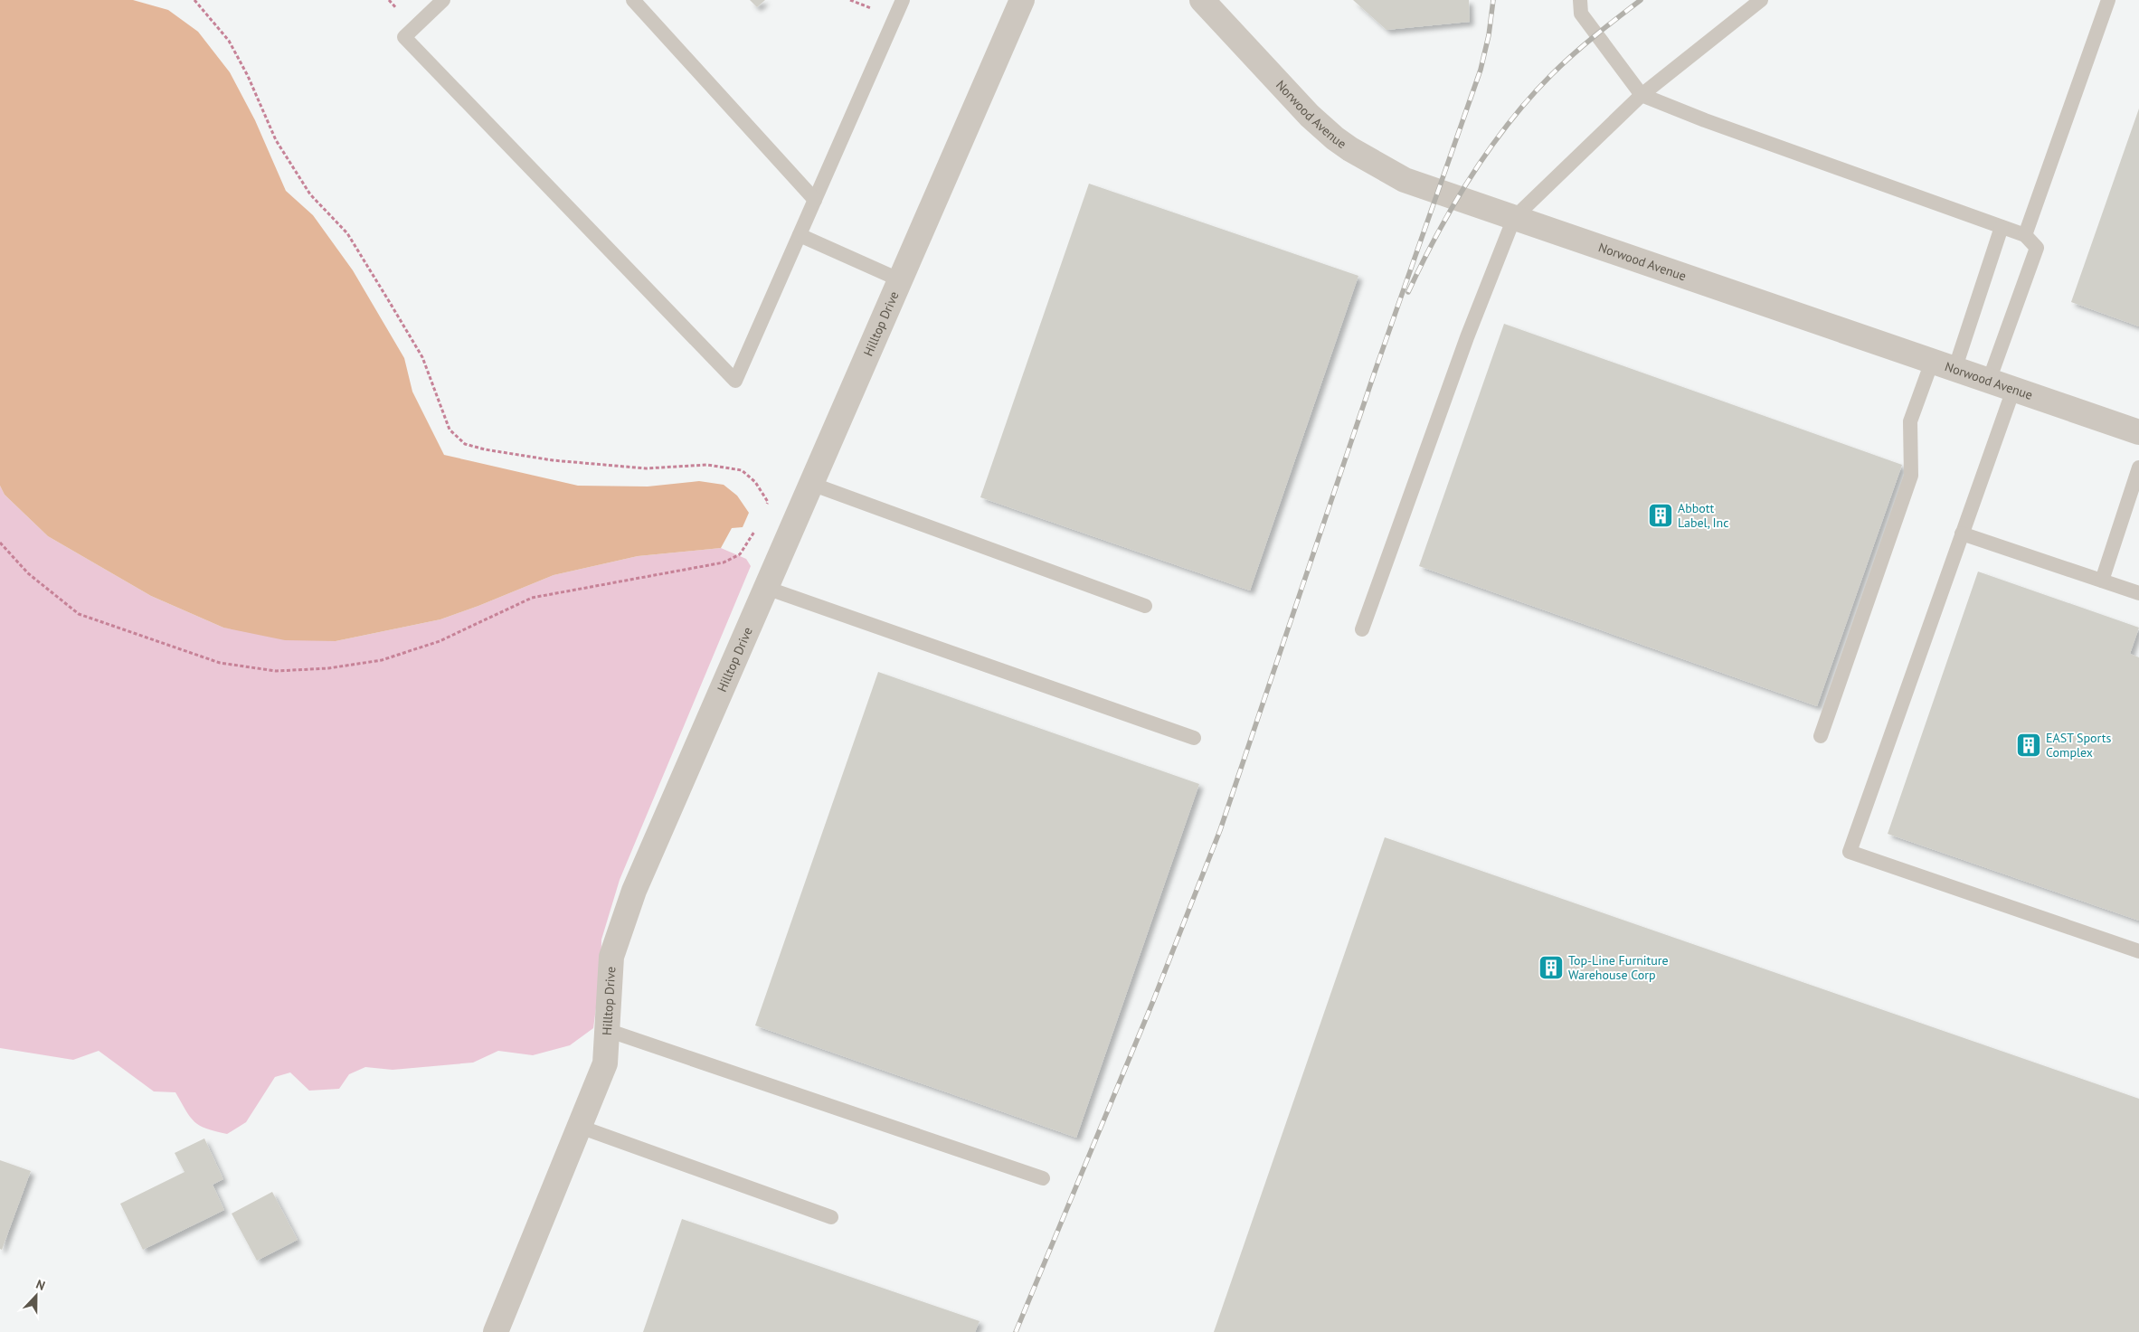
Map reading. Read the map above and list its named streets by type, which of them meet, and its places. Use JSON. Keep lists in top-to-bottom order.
{
  "streets": {
    "street": ["Norwood Avenue", "Hilltop Drive"]
  },
  "places": {
    "building": ["Abbott Label, Inc", "EAST Sports Complex", "Top-Line Furniture Warehouse Corp"]
  },
  "north": "top"
}
